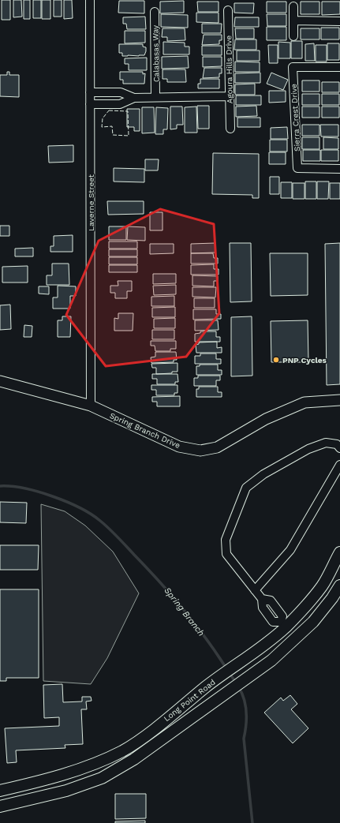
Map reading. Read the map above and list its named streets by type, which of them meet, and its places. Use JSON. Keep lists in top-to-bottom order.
{
  "streets": {
    "main road": ["Long Point Road"],
    "street": [
      "Calabasas Way",
      "Agoura Hills Drive",
      "Sierra Crest Drive",
      "Laverne Street",
      "Spring Branch Drive"
    ]
  },
  "crossings": [
    ["Laverne Street", "Spring Branch Drive"]
  ],
  "water": ["Spring Branch"],
  "places": ["PNP Cycles"]
}
